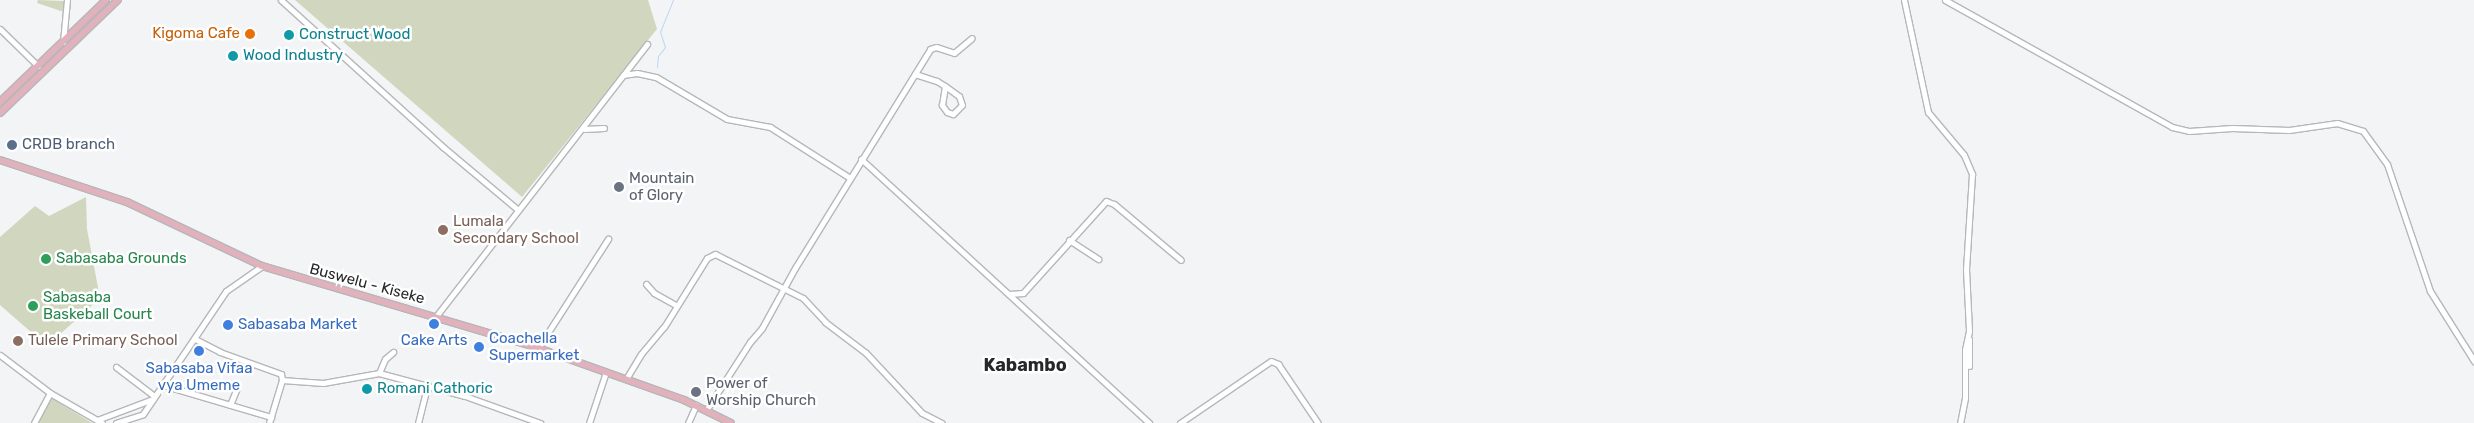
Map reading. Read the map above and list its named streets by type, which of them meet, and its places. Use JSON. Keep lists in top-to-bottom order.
{
  "streets": {
    "main road": ["Buswelu - Kiseke"]
  },
  "districts": ["Kabambo"],
  "places": [
    "Kigoma Cafe",
    "Construct Wood",
    "Wood Industry",
    "CRDB branch",
    "Mountain of Glory",
    "Lumala Secondary School",
    "Sabasaba Grounds",
    "Sabasaba Baskeball Court",
    "Cake Arts",
    "Sabasaba Market",
    "Tulele Primary School",
    "Coachella Supermarket",
    "Sabasaba Vifaa vya Umeme",
    "Romani Cathoric",
    "Power of Worship Church"
  ]
}
